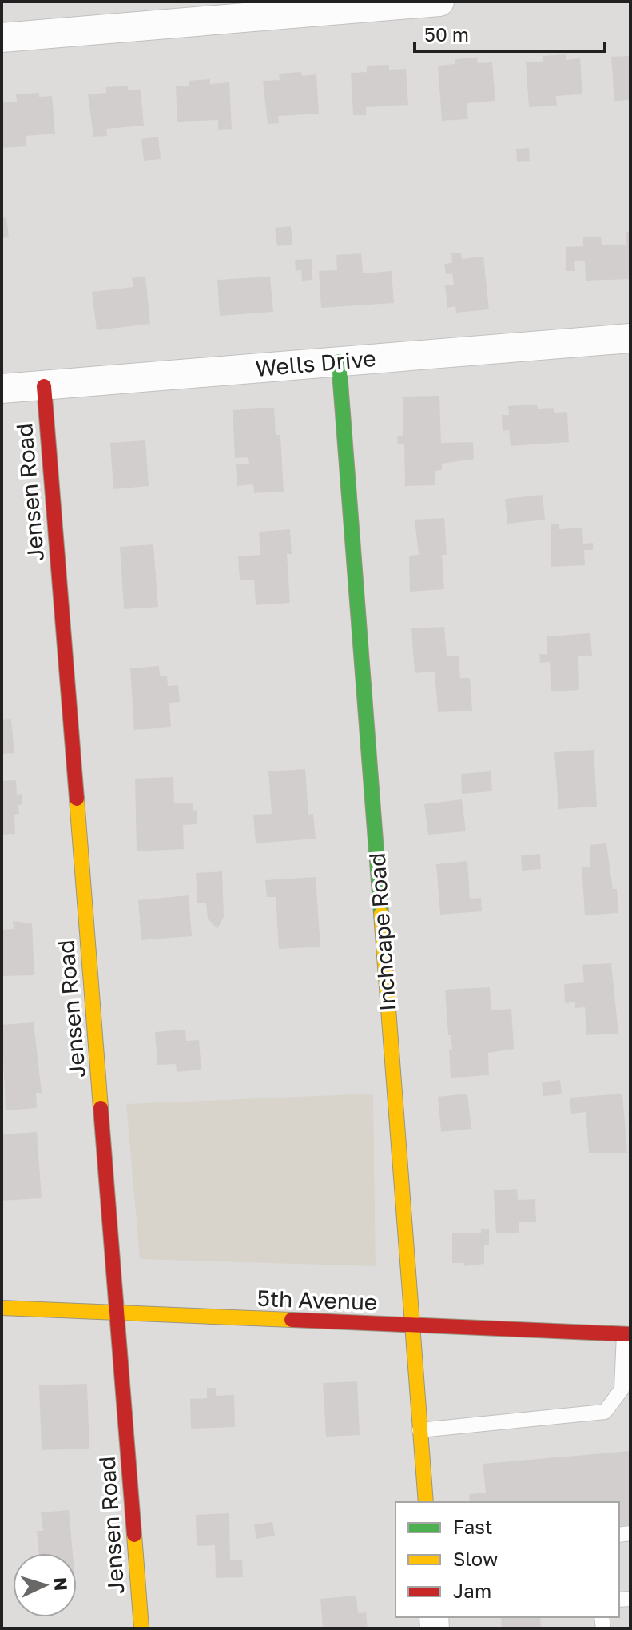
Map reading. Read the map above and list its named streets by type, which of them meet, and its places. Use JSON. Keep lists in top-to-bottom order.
{
  "streets": {
    "street": [
      "Wells Drive",
      "Jensen Road",
      "Inchcape Road",
      "5th Avenue"
    ]
  },
  "crossings": [
    ["Wells Drive", "Jensen Road"],
    ["Wells Drive", "Inchcape Road"],
    ["Jensen Road", "5th Avenue"],
    ["Inchcape Road", "5th Avenue"]
  ],
  "legend": ["Fast", "Slow", "Jam"],
  "scale_bar": "50 m",
  "north": "right"
}
